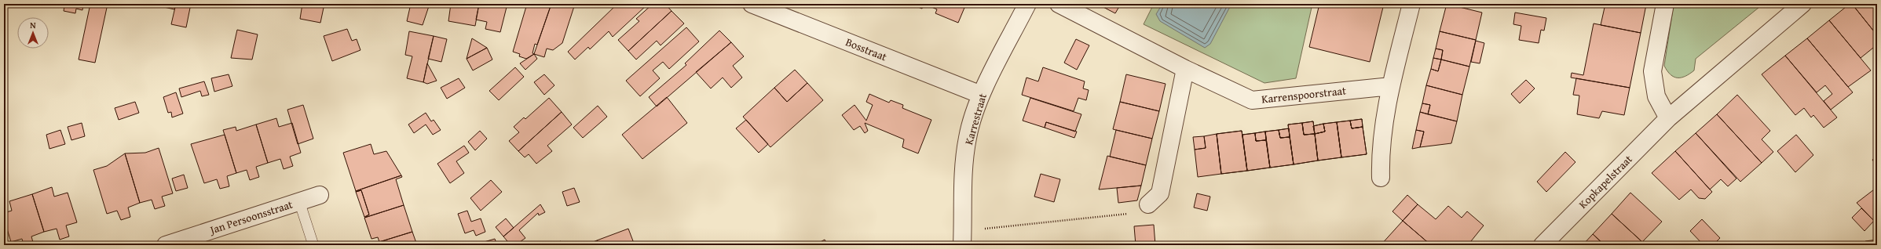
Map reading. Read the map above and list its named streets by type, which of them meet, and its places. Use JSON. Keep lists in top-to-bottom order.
{
  "streets": {
    "street": [
      "Bosstraat",
      "Karrenspoorstraat",
      "Karrestraat",
      "Kopkapelstraat",
      "Jan Persoonsstraat"
    ]
  },
  "crossings": [
    ["Bosstraat", "Karrestraat"]
  ],
  "north": "top"
}
